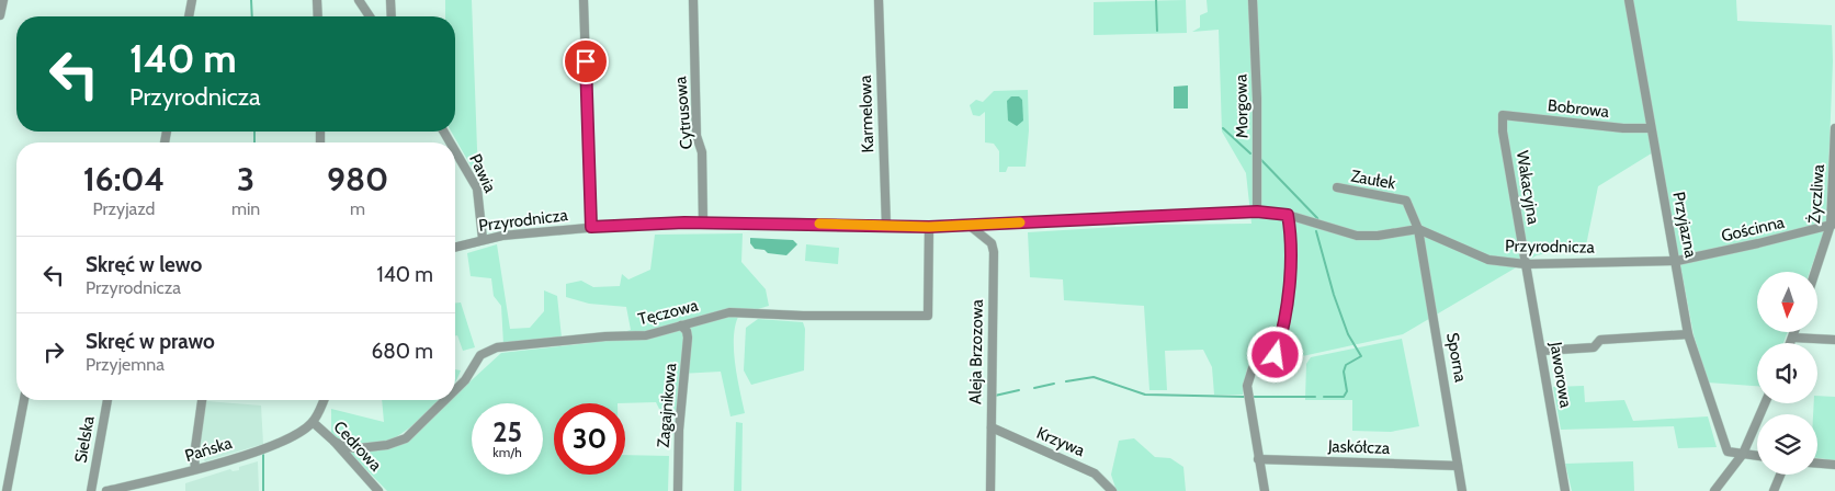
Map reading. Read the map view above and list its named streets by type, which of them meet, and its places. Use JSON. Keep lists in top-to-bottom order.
{
  "streets": {
    "street": [
      "Morgowa",
      "Bobrowa",
      "Cytrusowa",
      "Karmelowa",
      "Pawia",
      "Zaułek",
      "Wakacyjna",
      "Życzliwa",
      "Przyrodnicza",
      "Przyjazna",
      "Gościnna",
      "Tęczowa",
      "Aleja Brzozowa",
      "Sporna",
      "Jaworowa",
      "Zagajnikowa",
      "Sielska",
      "Krzywa",
      "Cedrowa",
      "Jaskółcza",
      "Pańska"
    ]
  },
  "crossings": [
    ["Morgowa", "Przyrodnicza"],
    ["Bobrowa", "Wakacyjna"],
    ["Bobrowa", "Przyjazna"],
    ["Cytrusowa", "Przyrodnicza"],
    ["Karmelowa", "Przyrodnicza"],
    ["Pawia", "Przyrodnicza"],
    ["Zaułek", "Przyrodnicza"],
    ["Zaułek", "Sporna"],
    ["Wakacyjna", "Przyrodnicza"],
    ["Wakacyjna", "Jaworowa"],
    ["Życzliwa", "Gościnna"],
    ["Przyrodnicza", "Przyjazna"],
    ["Przyrodnicza", "Gościnna"],
    ["Przyrodnicza", "Tęczowa"],
    ["Przyrodnicza", "Aleja Brzozowa"],
    ["Przyrodnicza", "Sporna"],
    ["Przyrodnicza", "Jaworowa"],
    ["Przyjazna", "Gościnna"],
    ["Tęczowa", "Zagajnikowa"],
    ["Tęczowa", "Cedrowa"],
    ["Aleja Brzozowa", "Krzywa"],
    ["Sporna", "Jaskółcza"],
    ["Cedrowa", "Pańska"]
  ],
  "north": "bottom",
  "page": {
    "turn": ["140 m", "Przyrodnicza"],
    "eta": [
      "16:04",
      "Przyjazd",
      "3",
      "min",
      "980",
      "m"
    ],
    "list": [
      {
        "name": "Skręć w lewo",
        "note": "Przyrodnicza",
        "value": "140 m"
      },
      {
        "name": "Skręć w prawo",
        "note": "Przyjemna",
        "value": "680 m"
      }
    ],
    "speed": "25 km/h",
    "limit": "30"
  }
}
